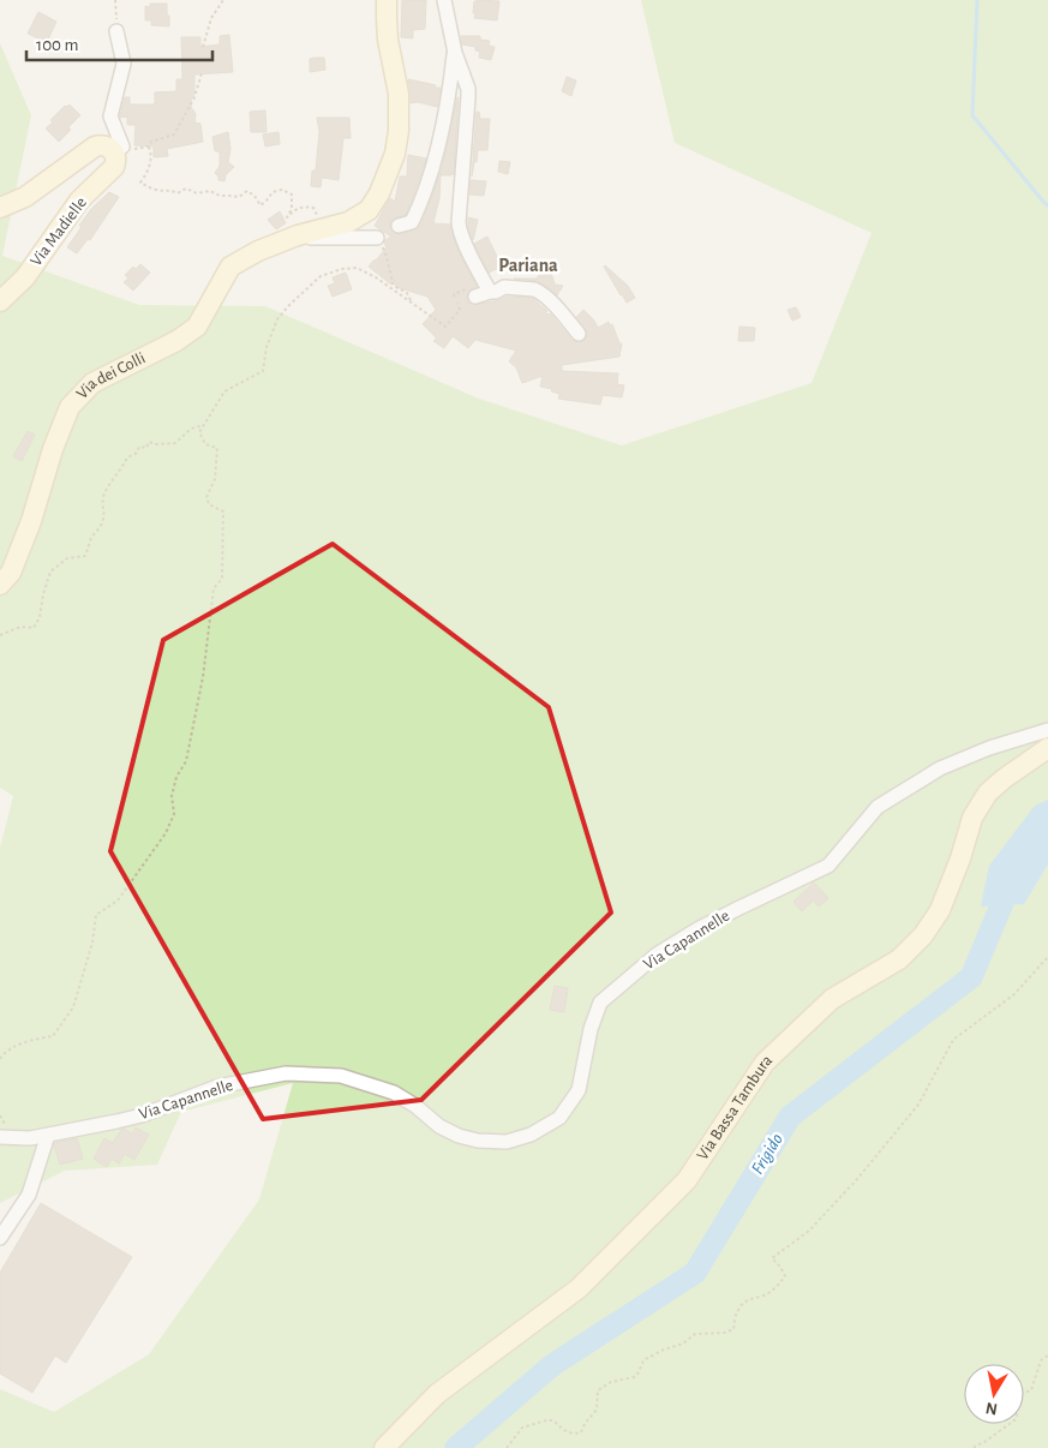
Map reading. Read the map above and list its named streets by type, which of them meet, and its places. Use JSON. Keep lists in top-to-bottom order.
{
  "streets": {
    "street": [
      "Via Madielle",
      "Via dei Colli",
      "Via Capannelle",
      "Via Bassa Tambura"
    ]
  },
  "districts": ["Pariana"],
  "water": ["Frigido"],
  "scale_bar": "100 m",
  "north": "bottom"
}
